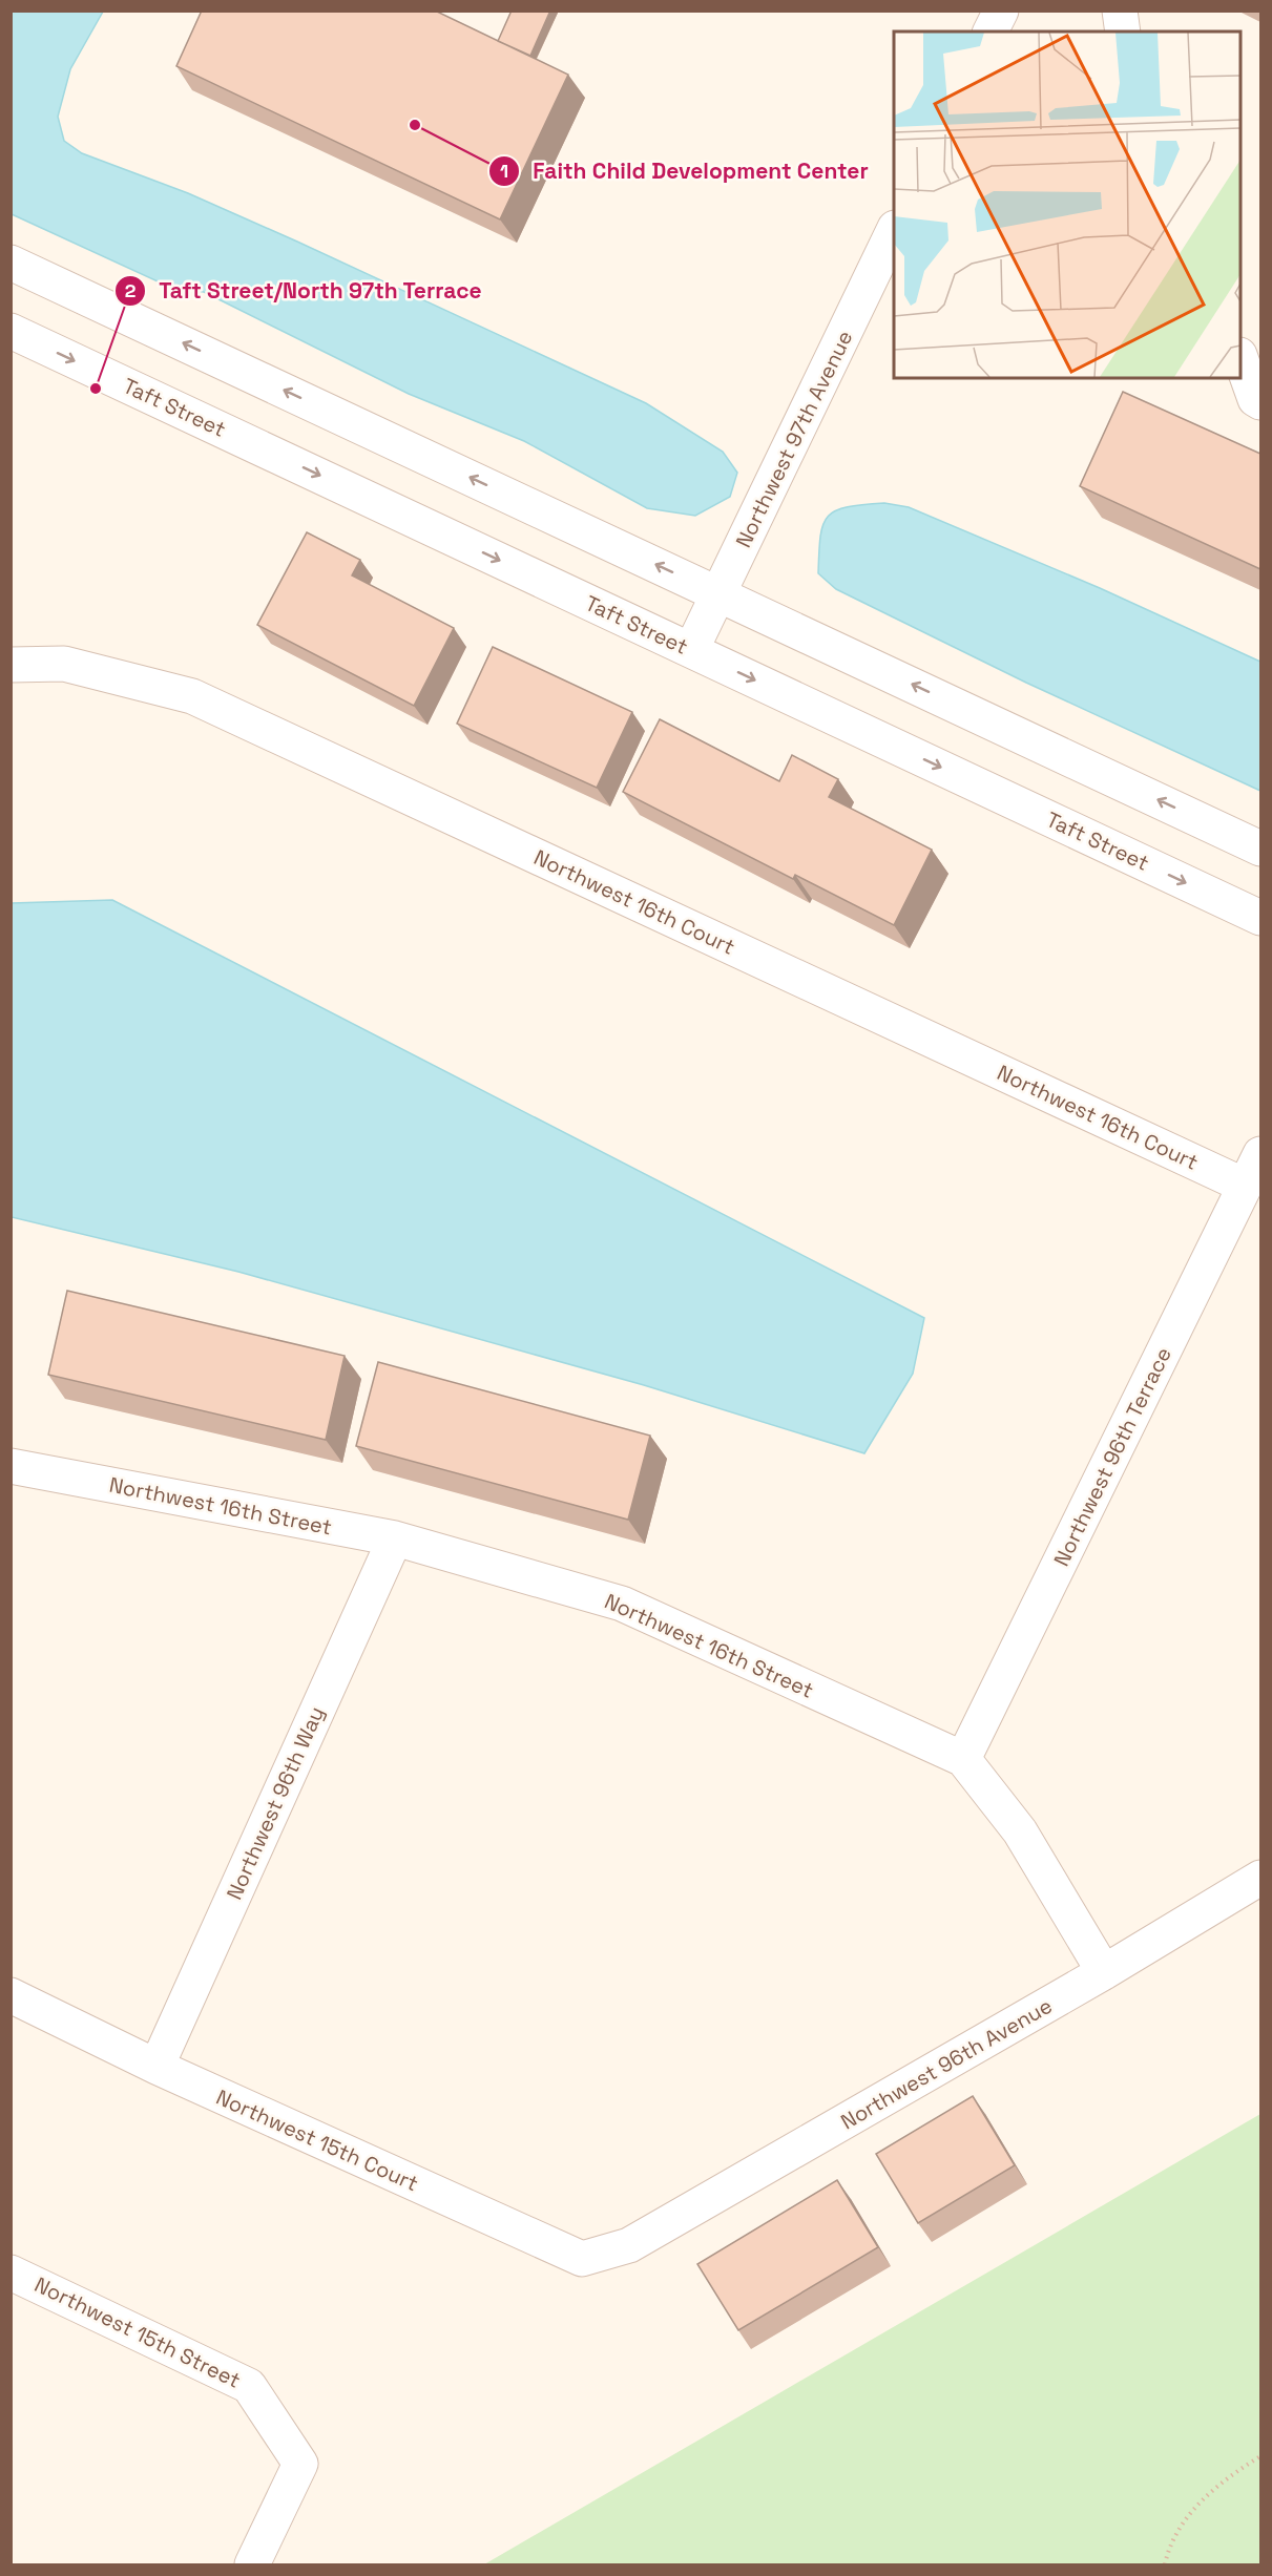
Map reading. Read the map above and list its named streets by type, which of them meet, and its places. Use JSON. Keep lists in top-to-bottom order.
{
  "streets": {
    "street": [
      "Taft Street",
      "Northwest 97th Avenue",
      "Northwest 16th Court",
      "Northwest 96th Terrace",
      "Northwest 16th Street",
      "Northwest 96th Way",
      "Northwest 96th Avenue",
      "Northwest 15th Court",
      "Northwest 15th Street"
    ]
  },
  "crossings": [
    ["Taft Street", "Northwest 97th Avenue"],
    ["Northwest 16th Court", "Northwest 96th Terrace"],
    ["Northwest 96th Terrace", "Northwest 16th Street"],
    ["Northwest 16th Street", "Northwest 96th Way"],
    ["Northwest 16th Street", "Northwest 96th Avenue"],
    ["Northwest 96th Way", "Northwest 15th Court"],
    ["Northwest 96th Avenue", "Northwest 15th Court"]
  ],
  "places": ["Faith Child Development Center", "Taft Street/North 97th Terrace"]
}
